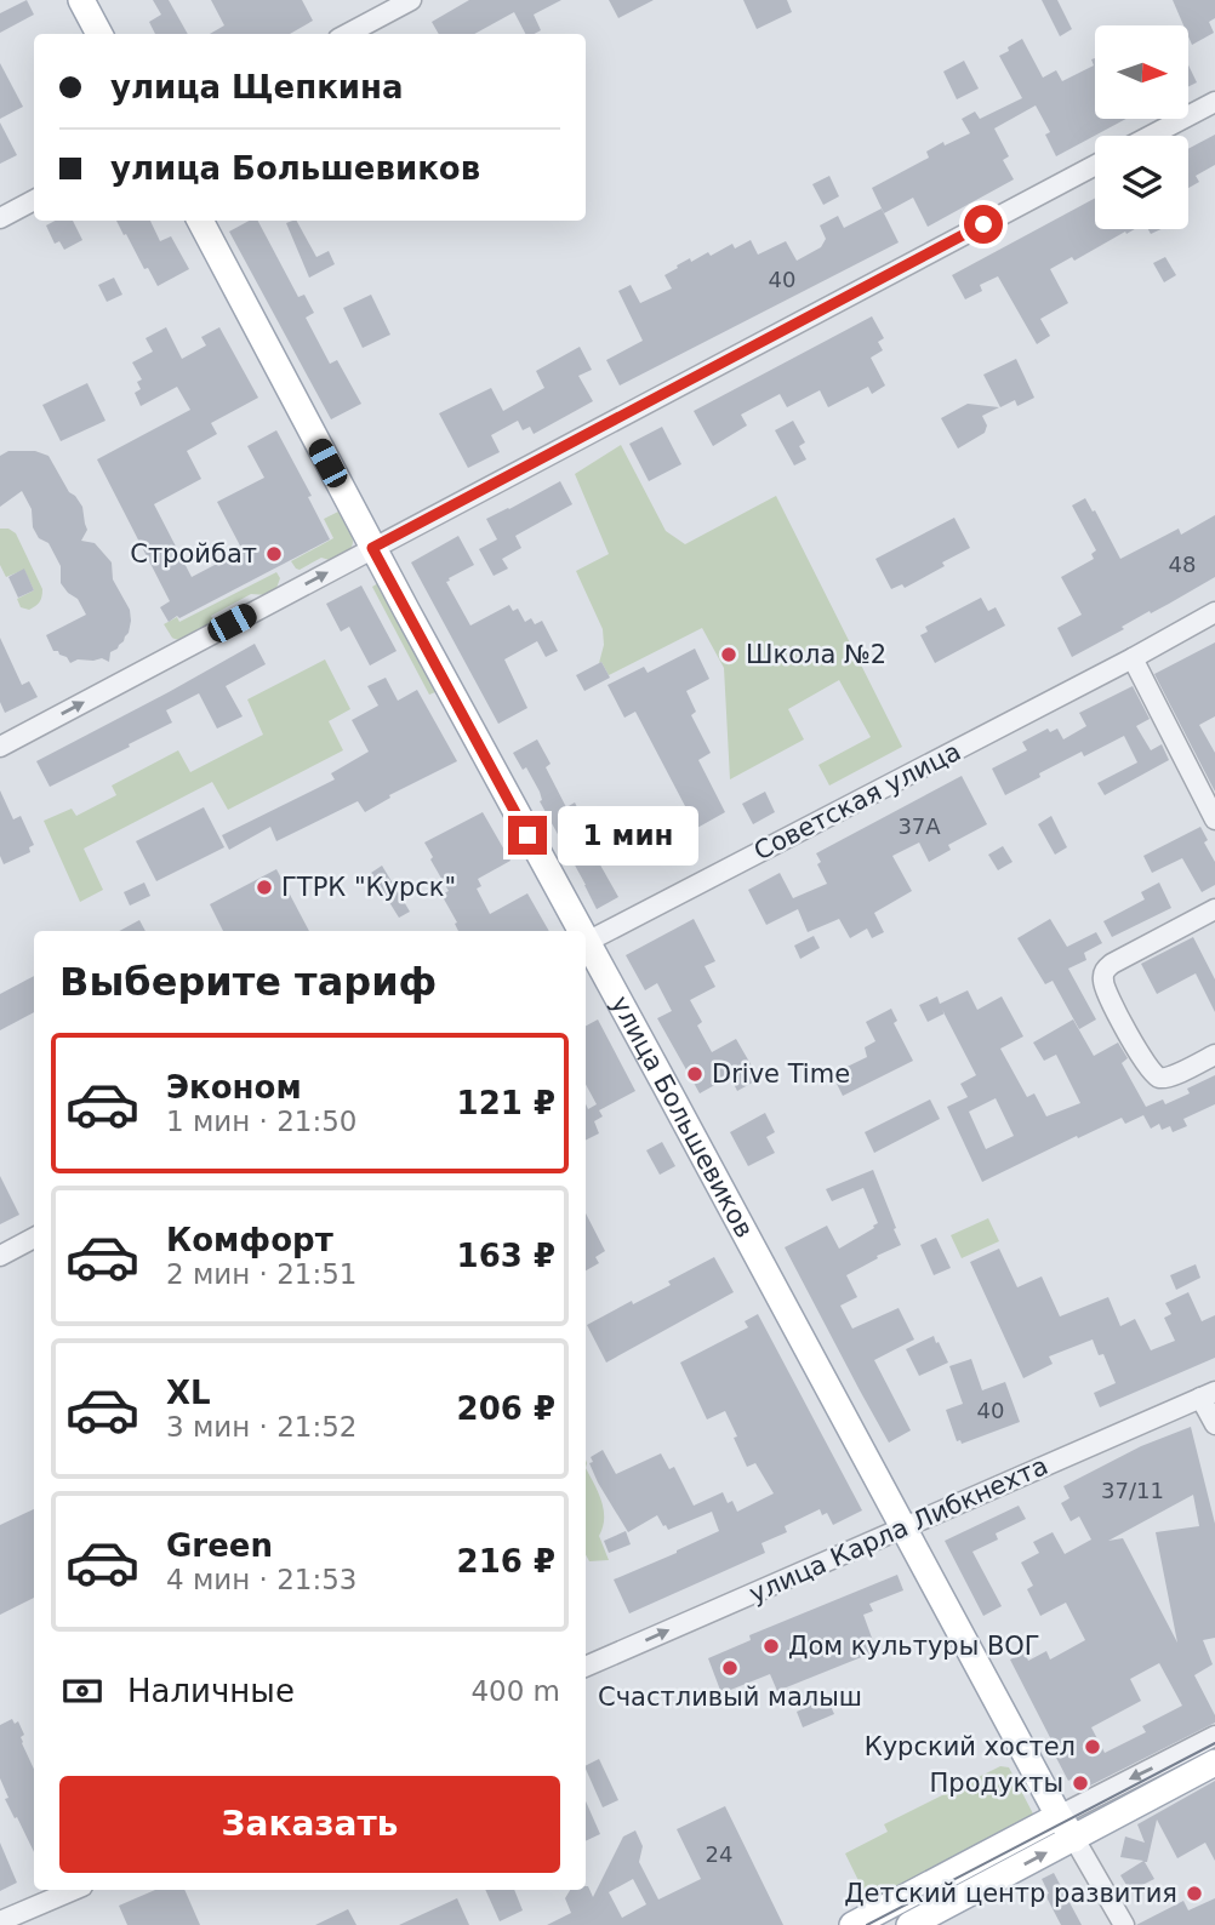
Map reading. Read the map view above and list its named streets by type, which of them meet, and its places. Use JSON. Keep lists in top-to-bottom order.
{
  "streets": {
    "main road": ["улица Большевиков"],
    "street": ["Советская улица", "улица Карла Либкнехта"]
  },
  "crossings": [
    ["улица Большевиков", "улица Карла Либкнехта"]
  ],
  "one_way": ["улица Карла Либкнехта"],
  "places": [
    "Стройбат",
    "Школа №2",
    "ГТРК \"Курск\"",
    "Drive Time",
    "Дом культуры ВОГ",
    "Счастливый малыш",
    "Курский хостел",
    "Продукты",
    "Детский центр развития"
  ],
  "house_numbers": [
    "40",
    "48",
    "37А",
    "40",
    "37/11",
    "24"
  ],
  "north": "right",
  "page": {
    "banner": ["улица Щепкина", "улица Большевиков"],
    "bubble": "1 мин",
    "heading": "Выберите тариф",
    "list": [
      {
        "name": "Эконом",
        "note": "1 мин · 21:50",
        "value": "121 ₽"
      },
      {
        "name": "Комфорт",
        "note": "2 мин · 21:51",
        "value": "163 ₽"
      },
      {
        "name": "XL",
        "note": "3 мин · 21:52",
        "value": "206 ₽"
      },
      {
        "name": "Green",
        "note": "4 мин · 21:53",
        "value": "216 ₽"
      }
    ],
    "pay": ["Наличные", "400 m"],
    "buttons": "Заказать"
  }
}
